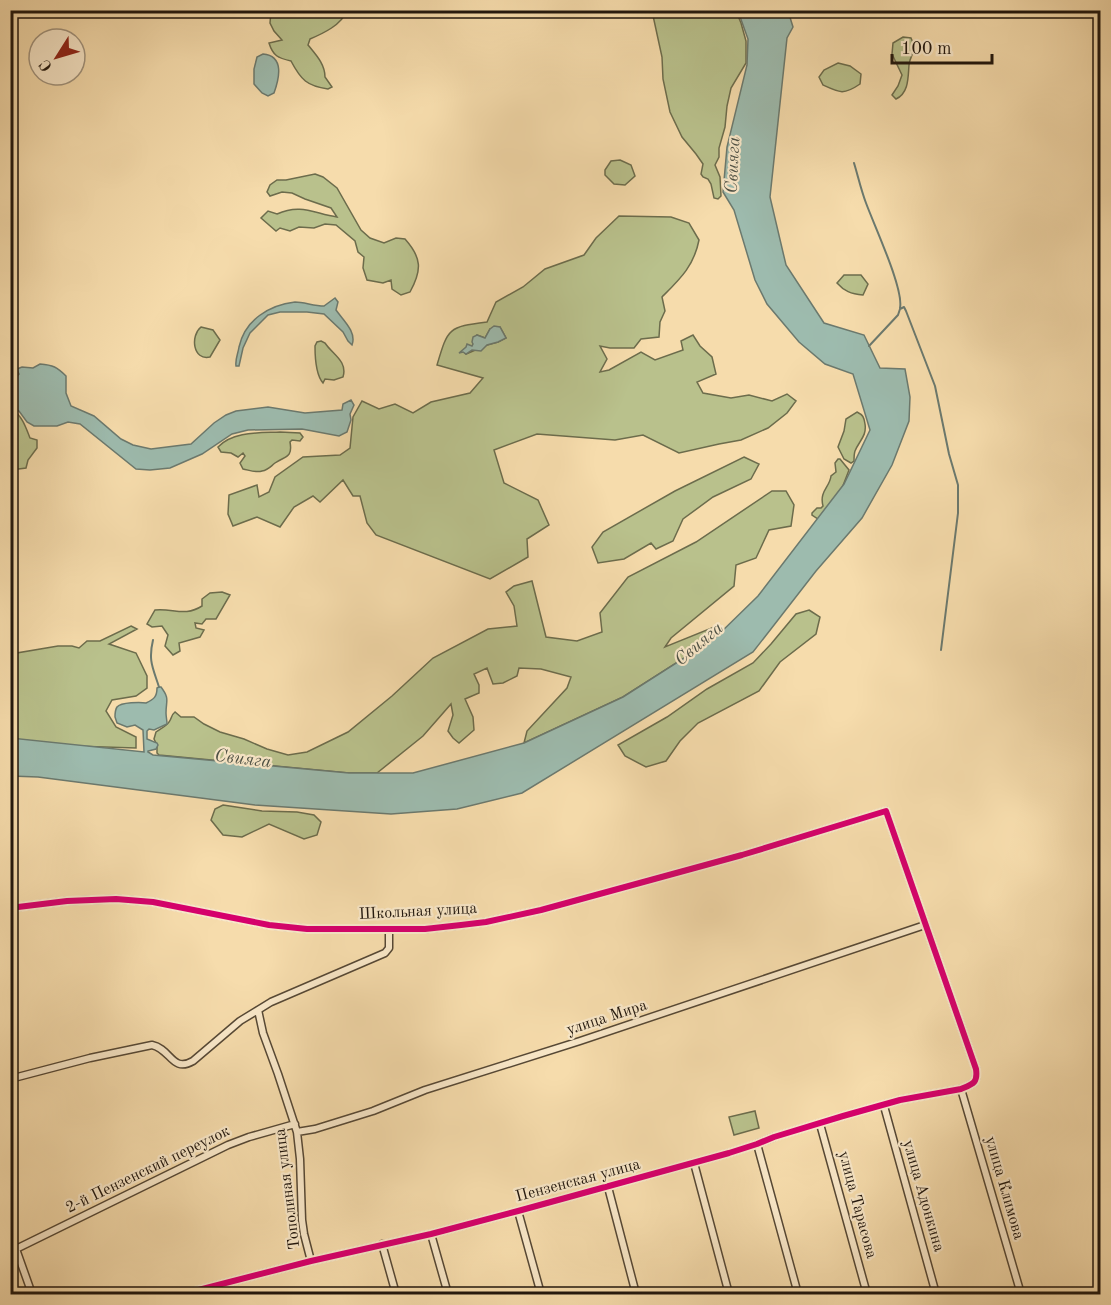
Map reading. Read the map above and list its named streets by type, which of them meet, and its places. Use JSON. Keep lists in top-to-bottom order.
{
  "streets": {
    "street": [
      "Школьная улица",
      "улица Мира",
      "2-й Пензенский переулок",
      "Пензенская улица",
      "улица Климова",
      "Тополиная улица",
      "улица Адонкина",
      "улица Тарасова"
    ]
  },
  "crossings": [
    ["Школьная улица", "улица Мира"],
    ["Школьная улица", "Пензенская улица"],
    ["улица Мира", "Пензенская улица"],
    ["улица Мира", "Тополиная улица"],
    ["2-й Пензенский переулок", "Тополиная улица"],
    ["Пензенская улица", "улица Климова"],
    ["Пензенская улица", "Тополиная улица"],
    ["Пензенская улица", "улица Адонкина"],
    ["Пензенская улица", "улица Тарасова"]
  ],
  "water": ["Свияга"],
  "scale_bar": "100 m",
  "north": "bottom left"
}
